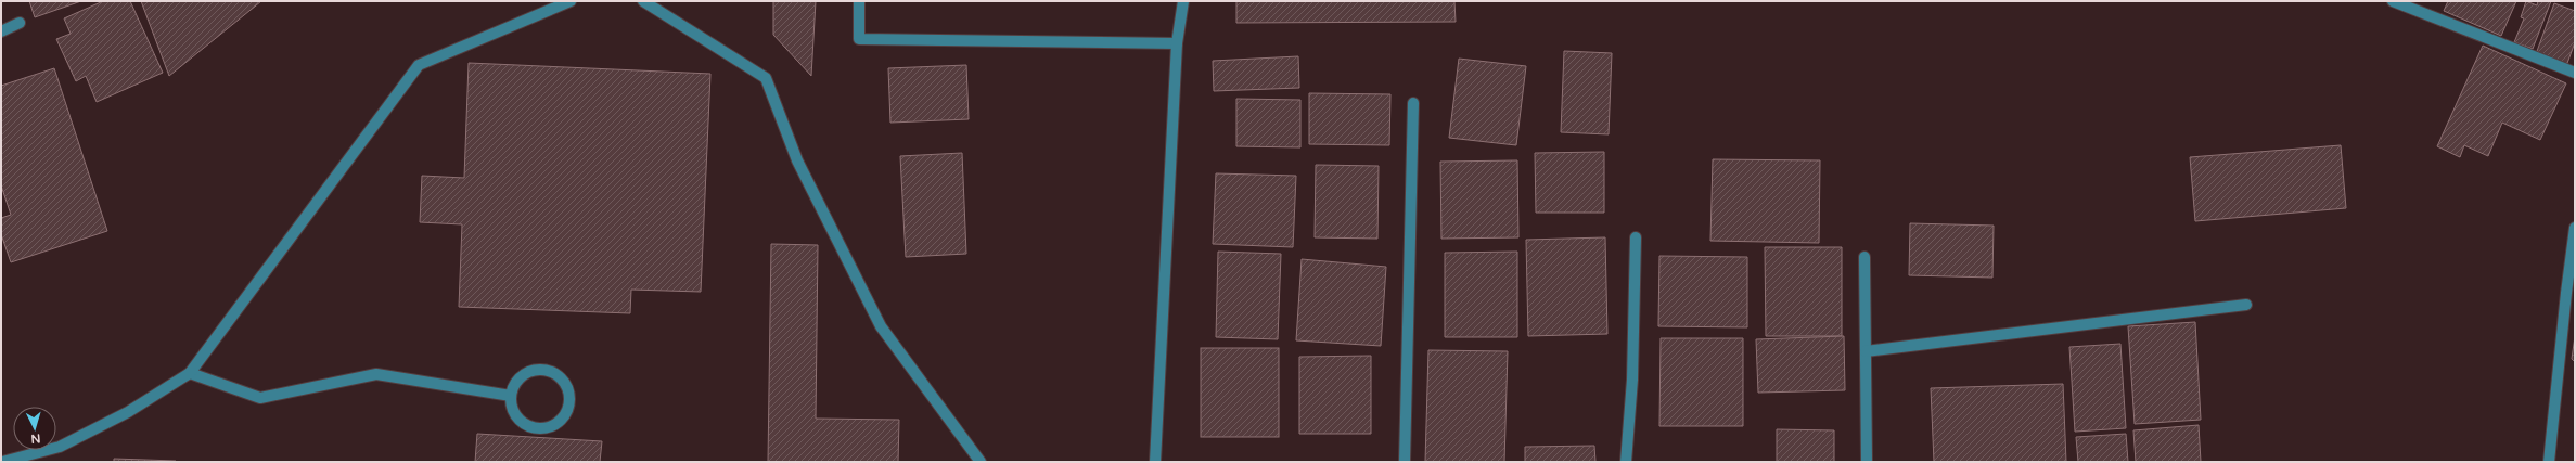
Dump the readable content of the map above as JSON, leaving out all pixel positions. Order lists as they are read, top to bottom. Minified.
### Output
{"north":"bottom"}
